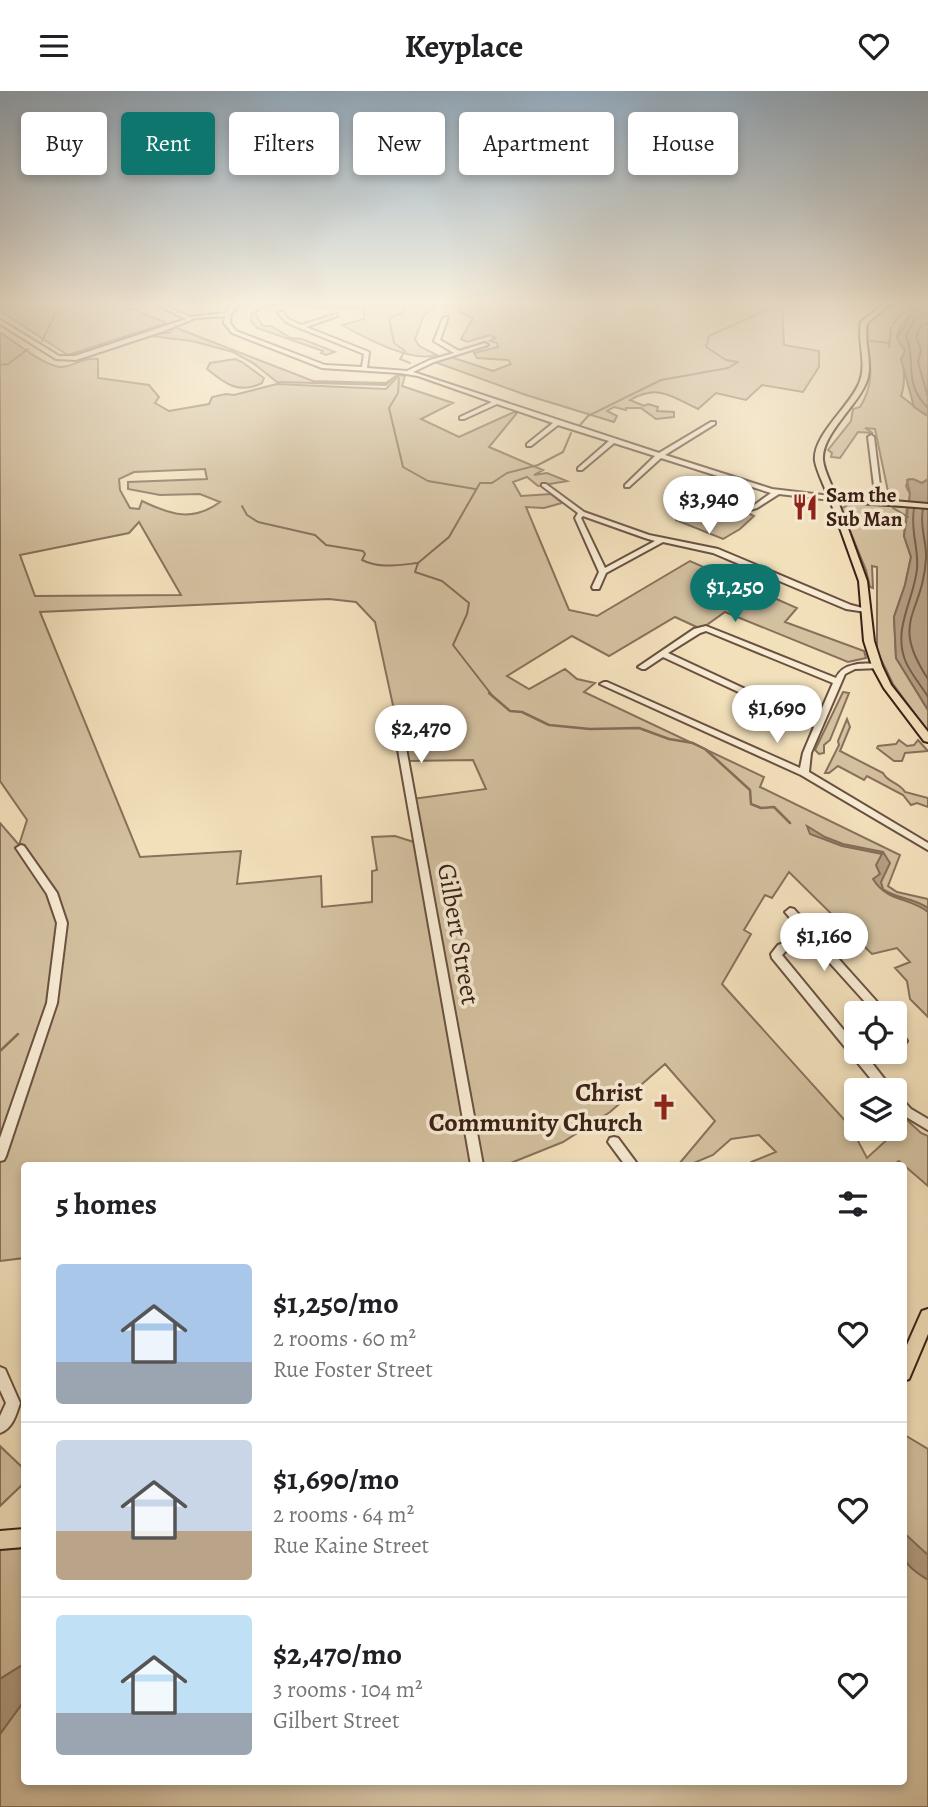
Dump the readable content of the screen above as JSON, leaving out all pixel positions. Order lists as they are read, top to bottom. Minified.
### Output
{"streets":{"street":["Gilbert Street"]},"places":{"restaurant":["Sam the Sub Man"],"church":["Christ Community Church"]},"page":{"header":"Keyplace","chip":["Buy","Rent","Filters","New","Apartment","House"],"price":["$3,940","$1,250","$1,690","$2,470","$1,160"],"heading":"5 homes","list":[{"name":"$1,250/mo","note":"2 rooms · 60 m² · Rue Foster Street"},{"name":"$1,690/mo","note":"2 rooms · 64 m² · Rue Kaine Street"},{"name":"$2,470/mo","note":"3 rooms · 104 m² · Gilbert Street"}]}}
